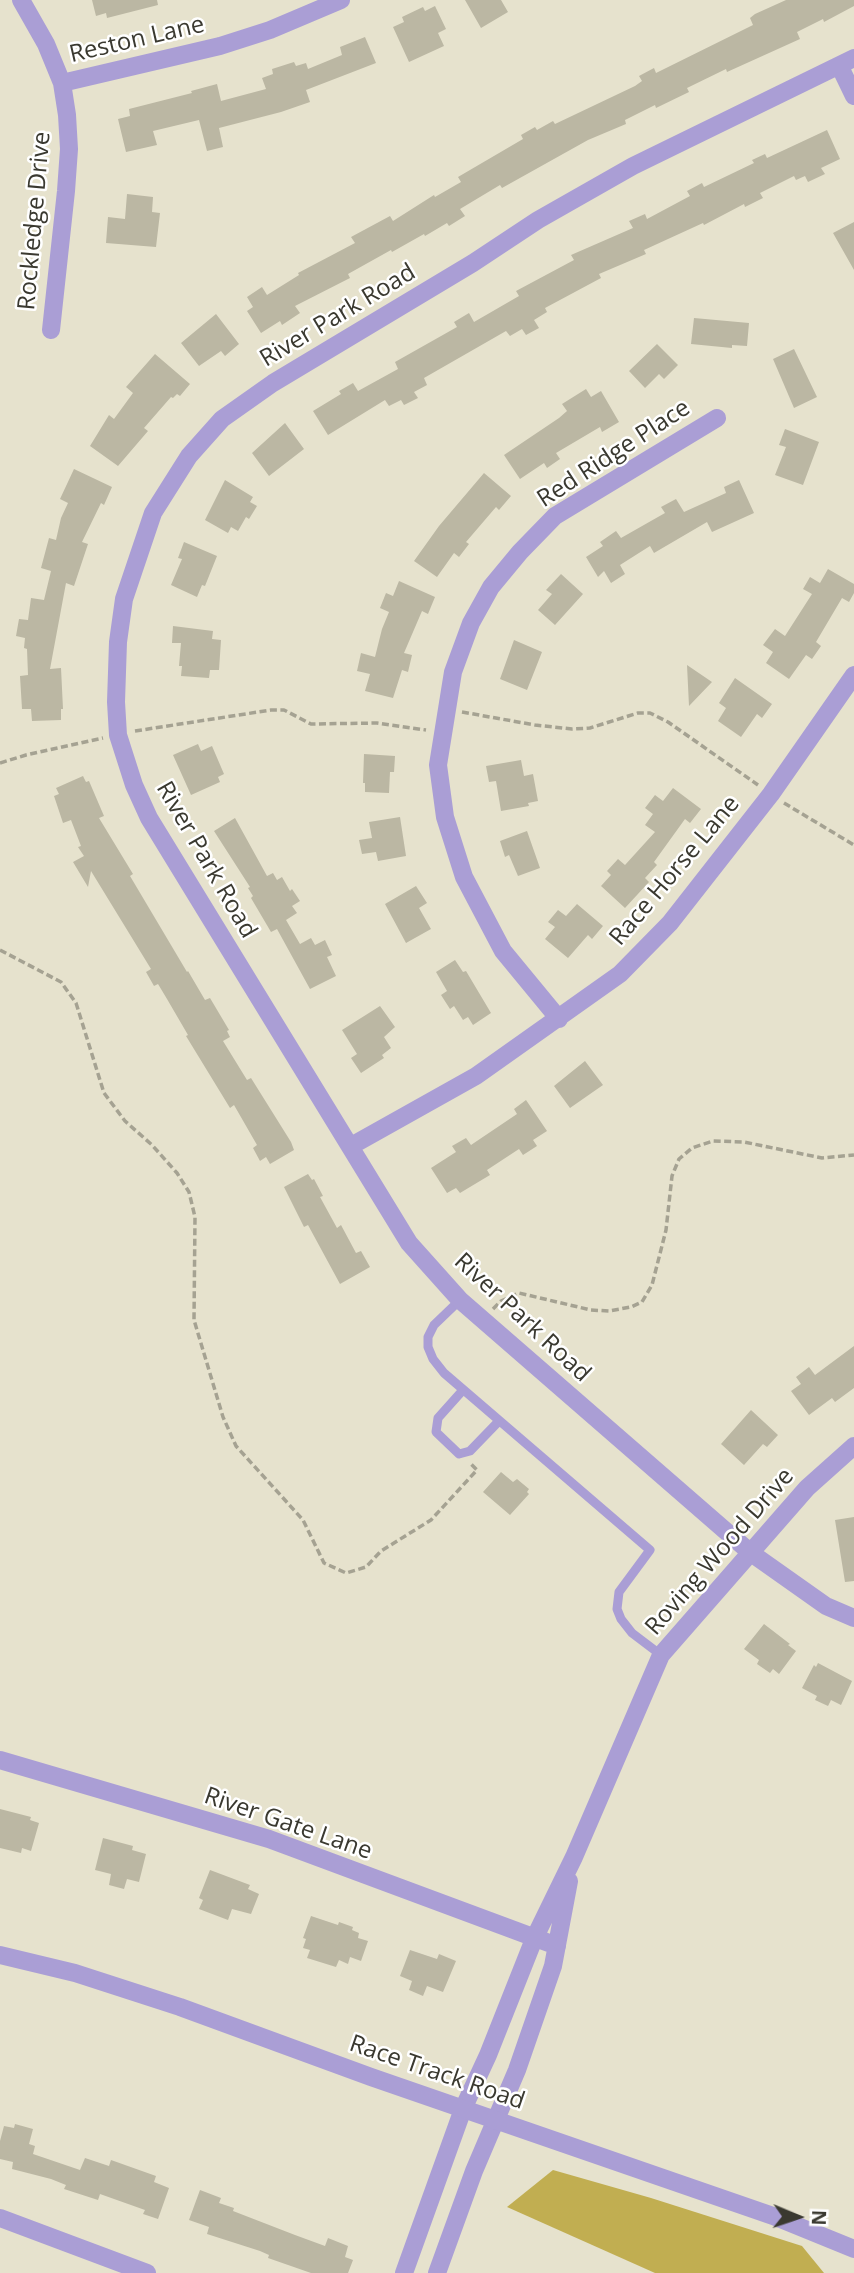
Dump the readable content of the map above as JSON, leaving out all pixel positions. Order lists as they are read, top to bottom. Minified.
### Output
{"streets":{"street":["Reston Lane","Rockledge Drive","River Park Road","Red Ridge Place","Race Horse Lane","Roving Wood Drive","River Gate Lane","Race Track Road"]},"crossings":[["Reston Lane","Rockledge Drive"],["River Park Road","Race Horse Lane"],["River Park Road","Roving Wood Drive"],["Red Ridge Place","Race Horse Lane"],["Roving Wood Drive","River Gate Lane"],["Roving Wood Drive","Race Track Road"]],"north":"right"}
